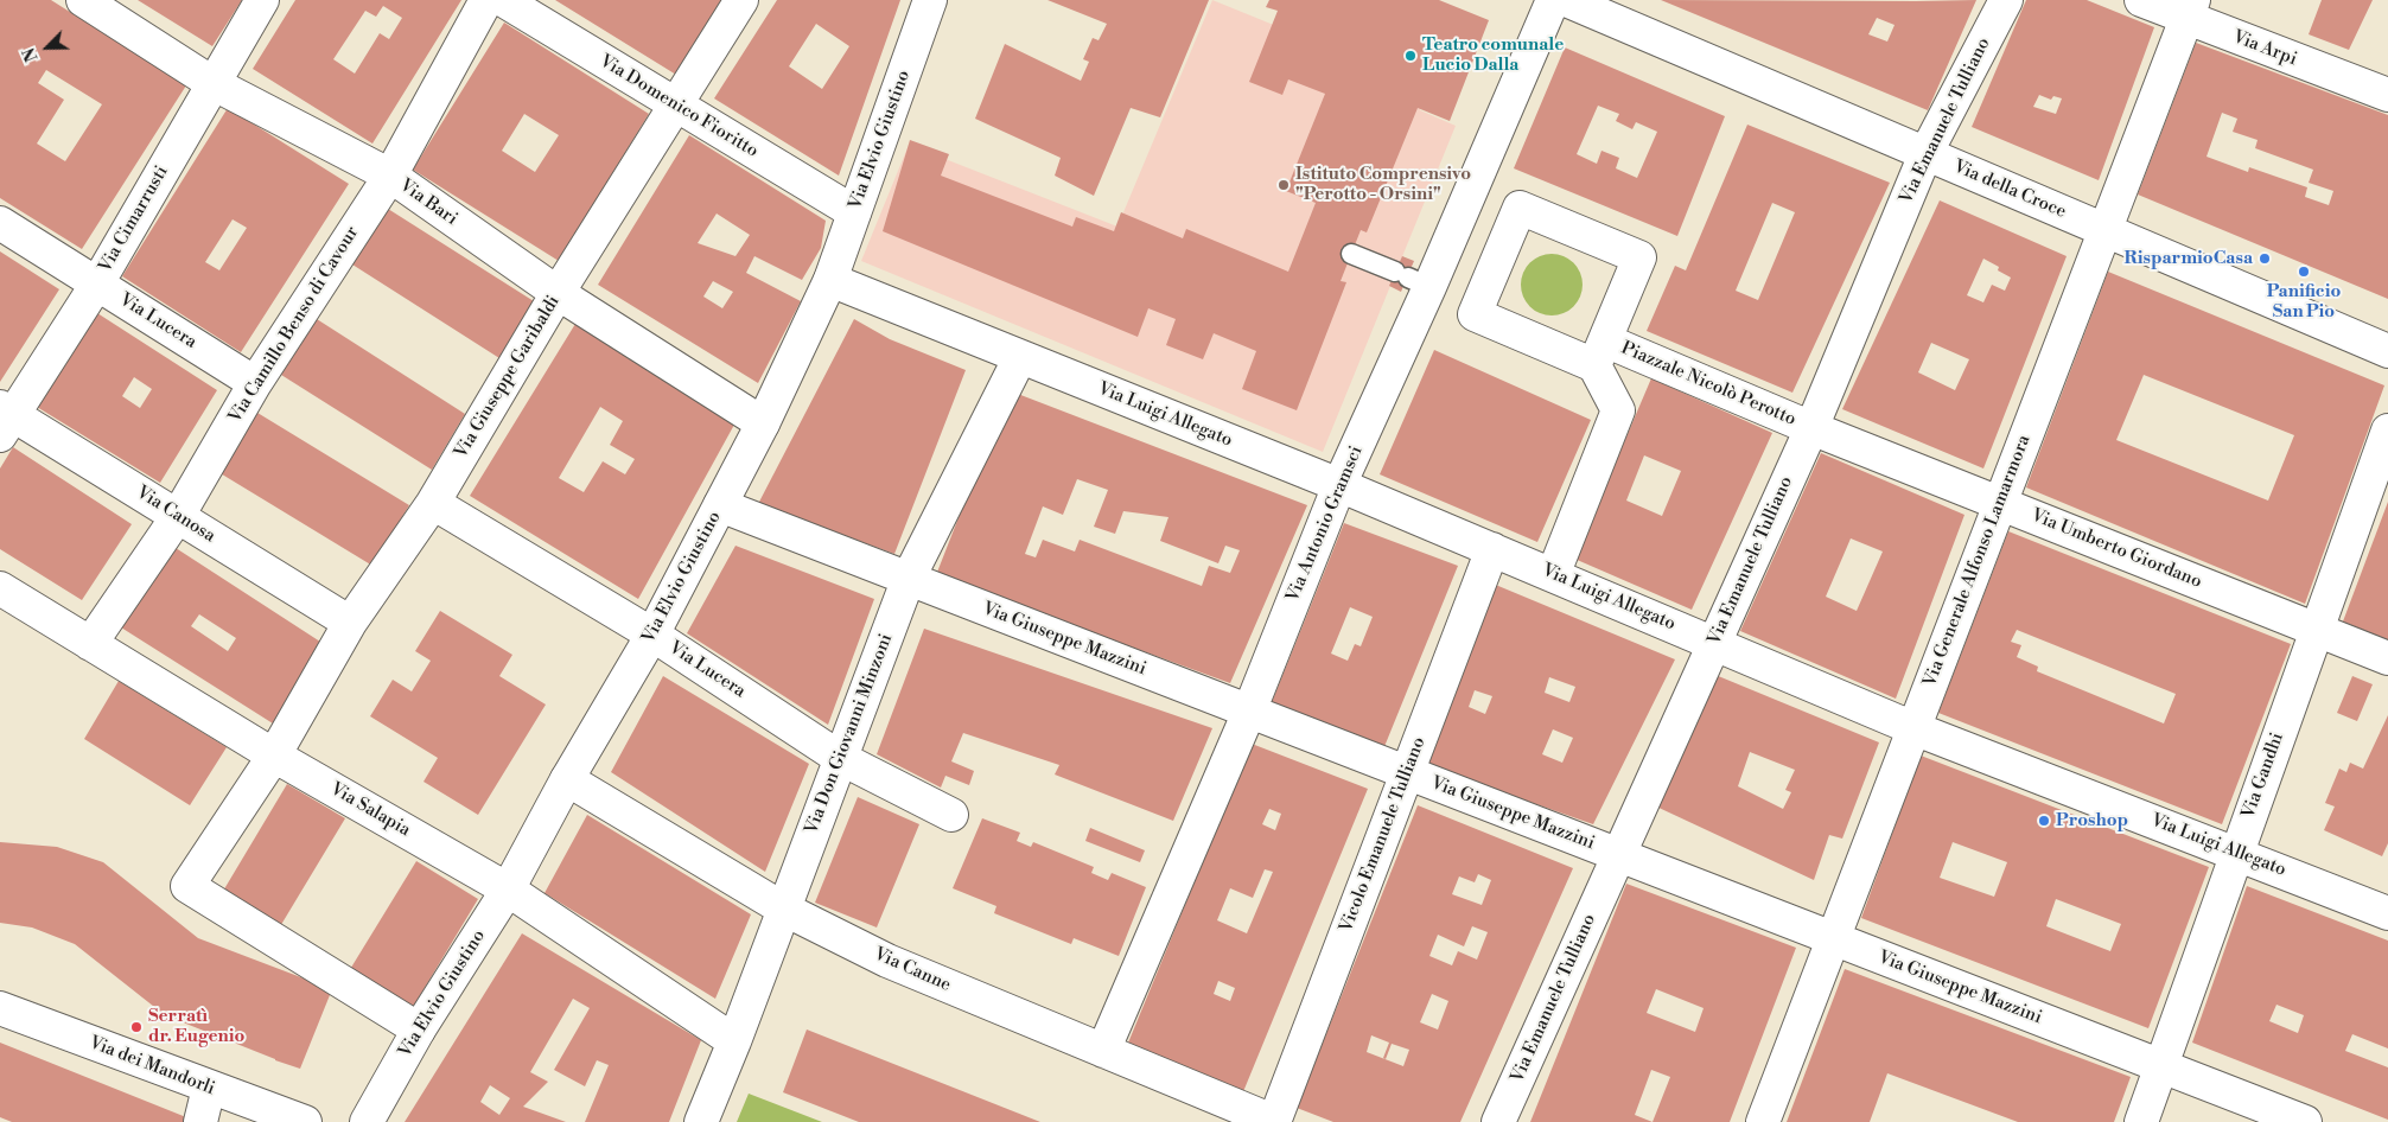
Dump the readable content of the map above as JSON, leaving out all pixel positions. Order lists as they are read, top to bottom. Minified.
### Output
{"streets":{"street":["Via Arpi","Via Domenico Fioritto","Via Emanuele Tulliano","Via Elvio Giustino","Via della Croce","Via Bari","Via Cimarrusti","Via Lucera","Via Camillo Benso di Cavour","Via Giuseppe Garibaldi","Piazzale Nicolò Perotto","Via Luigi Allegato","Via Canosa","Via Antonio Gramsci","Via Umberto Giordano","Via Generale Alfonso Lamarmora","Via Giuseppe Mazzini","Via Don Giovanni Minzoni","Via Gandhi","Via Salapia","Vicolo Emanuele Tulliano","Via Canne","Via dei Mandorli"]},"crossings":[["Via Arpi","Via Generale Alfonso Lamarmora"],["Via Domenico Fioritto","Via Elvio Giustino"],["Via Domenico Fioritto","Via Giuseppe Garibaldi"],["Via Emanuele Tulliano","Via della Croce"],["Via Emanuele Tulliano","Piazzale Nicolò Perotto"],["Via Emanuele Tulliano","Via Luigi Allegato"],["Via Emanuele Tulliano","Via Umberto Giordano"],["Via Emanuele Tulliano","Via Giuseppe Mazzini"],["Via Elvio Giustino","Via Bari"],["Via Elvio Giustino","Via Lucera"],["Via Elvio Giustino","Via Giuseppe Garibaldi"],["Via Elvio Giustino","Via Luigi Allegato"],["Via Elvio Giustino","Via Giuseppe Mazzini"],["Via Elvio Giustino","Via Salapia"],["Via Elvio Giustino","Via Canne"],["Via della Croce","Via Generale Alfonso Lamarmora"],["Via Bari","Via Cimarrusti"],["Via Bari","Via Camillo Benso di Cavour"],["Via Bari","Via Giuseppe Garibaldi"],["Via Cimarrusti","Via Lucera"],["Via Cimarrusti","Via Canosa"],["Via Lucera","Via Camillo Benso di Cavour"],["Via Lucera","Via Giuseppe Garibaldi"],["Via Lucera","Via Don Giovanni Minzoni"],["Via Camillo Benso di Cavour","Via Canosa"],["Via Camillo Benso di Cavour","Via Salapia"],["Via Giuseppe Garibaldi","Via Canosa"],["Via Giuseppe Garibaldi","Via Salapia"],["Piazzale Nicolò Perotto","Via Luigi Allegato"],["Piazzale Nicolò Perotto","Via Umberto Giordano"],["Via Luigi Allegato","Via Antonio Gramsci"],["Via Luigi Allegato","Via Generale Alfonso Lamarmora"],["Via Luigi Allegato","Via Don Giovanni Minzoni"],["Via Luigi Allegato","Via Gandhi"],["Via Luigi Allegato","Vicolo Emanuele Tulliano"],["Via Antonio Gramsci","Via Giuseppe Mazzini"],["Via Antonio Gramsci","Via Canne"],["Via Umberto Giordano","Via Generale Alfonso Lamarmora"],["Via Umberto Giordano","Via Gandhi"],["Via Generale Alfonso Lamarmora","Via Giuseppe Mazzini"],["Via Giuseppe Mazzini","Via Don Giovanni Minzoni"],["Via Giuseppe Mazzini","Via Gandhi"],["Via Giuseppe Mazzini","Vicolo Emanuele Tulliano"],["Via Don Giovanni Minzoni","Via Salapia"],["Via Don Giovanni Minzoni","Via Canne"],["Vicolo Emanuele Tulliano","Via Canne"]],"places":["Teatro comunale Lucio Dalla","Istituto Comprensivo \"Perotto - Orsini\"","RisparmioCasa","Panificio San Pio","Proshop","Serratì dr. Eugenio"],"north":"bottom left"}
